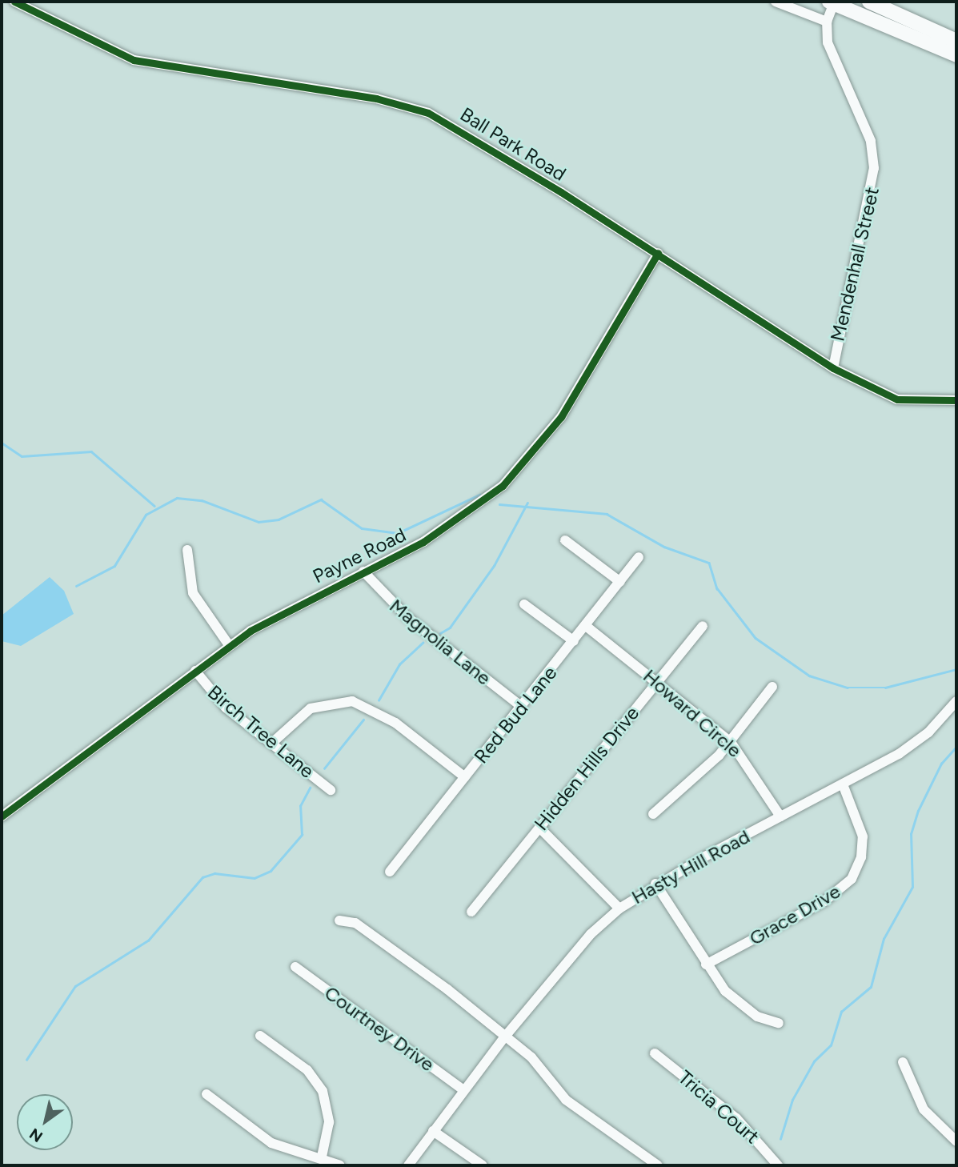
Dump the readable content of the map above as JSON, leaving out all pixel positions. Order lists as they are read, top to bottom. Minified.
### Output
{"streets":{"street":["Ball Park Road","Mendenhall Street","Payne Road","Magnolia Lane","Howard Circle","Red Bud Lane","Birch Tree Lane","Hidden Hills Drive","Hasty Hill Road","Grace Drive","Courtney Drive","Tricia Court"]},"crossings":[["Ball Park Road","Mendenhall Street"],["Ball Park Road","Payne Road"],["Payne Road","Magnolia Lane"],["Payne Road","Birch Tree Lane"],["Magnolia Lane","Red Bud Lane"],["Howard Circle","Red Bud Lane"],["Howard Circle","Hidden Hills Drive"],["Howard Circle","Hasty Hill Road"],["Hasty Hill Road","Grace Drive"],["Hasty Hill Road","Courtney Drive"]],"north":"bottom left"}
